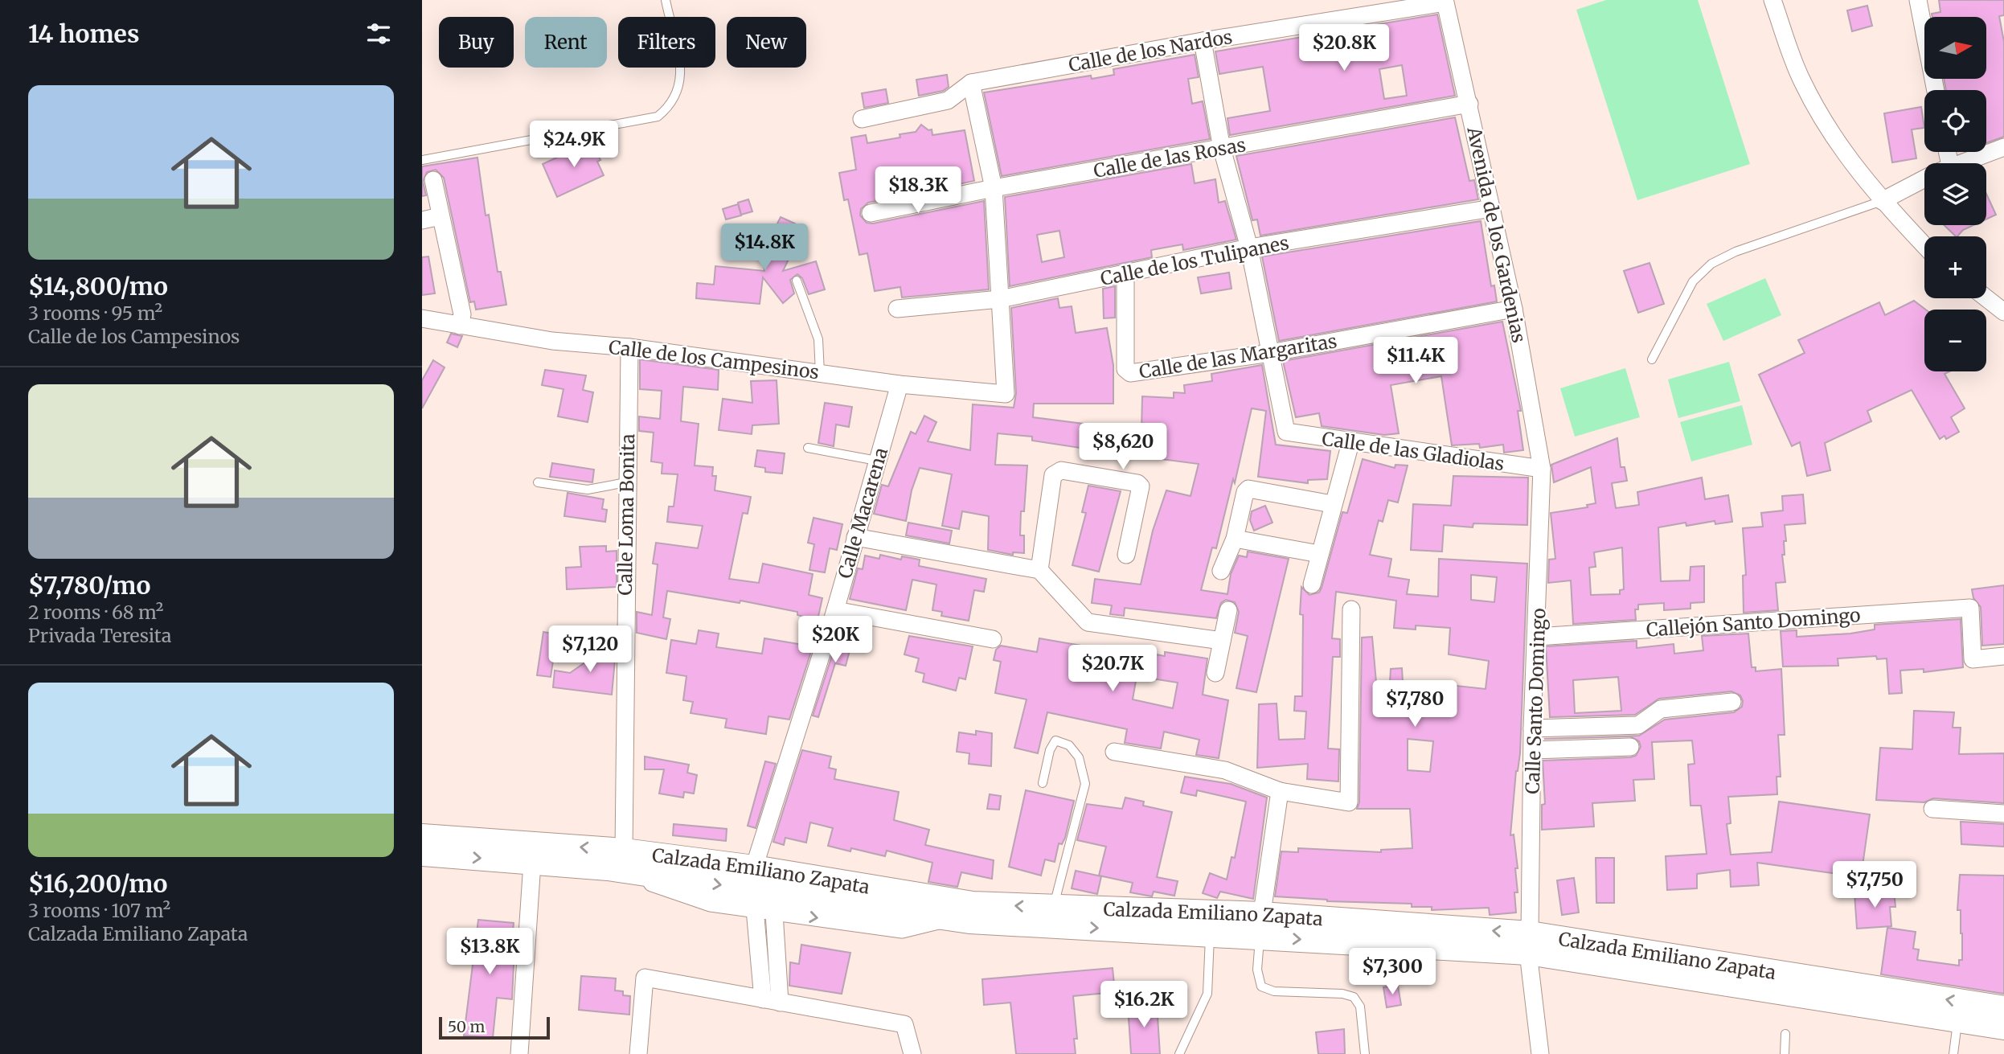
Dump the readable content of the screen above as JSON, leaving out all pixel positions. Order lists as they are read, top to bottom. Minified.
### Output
{"streets":{"main road":["Calzada Emiliano Zapata"],"street":["Calle de los Nardos","Calle de las Rosas","Avenida de los Gardenias","Calle de los Tulipanes","Calle de las Margaritas","Calle de los Campesinos","Calle de las Gladiolas","Calle Macarena","Calle Loma Bonita","Callejón Santo Domingo","Calle Santo Domingo"]},"crossings":[["Calle de los Nardos","Avenida de los Gardenias"],["Calle de las Rosas","Avenida de los Gardenias"],["Avenida de los Gardenias","Calle de los Tulipanes"],["Avenida de los Gardenias","Calle de las Margaritas"],["Avenida de los Gardenias","Calle de las Gladiolas"],["Avenida de los Gardenias","Calle Santo Domingo"],["Calle de los Tulipanes","Calle de las Margaritas"],["Calle de los Tulipanes","Calle de los Campesinos"],["Calle de las Margaritas","Calle de las Gladiolas"],["Calle de los Campesinos","Calle Macarena"],["Calle de los Campesinos","Calle Loma Bonita"],["Calle de las Gladiolas","Calle Santo Domingo"],["Calle Macarena","Calzada Emiliano Zapata"],["Calle Loma Bonita","Calzada Emiliano Zapata"],["Callejón Santo Domingo","Calle Santo Domingo"],["Calle Santo Domingo","Calzada Emiliano Zapata"]],"scale_bar":"50 m","north":"right","page":{"heading":"14 homes","map_buttons":["+","−"],"chip":["Buy","Rent","Filters","New"],"price":["$20.8K","$24.9K","$18.3K","$14.8K","$11.4K","$8,620","$20K","$7,120","$20.7K","$7,780","$7,750","$13.8K","$7,300","$16.2K"],"list":[{"name":"$14,800/mo","note":"3 rooms · 95 m² · Calle de los Campesinos"},{"name":"$7,780/mo","note":"2 rooms · 68 m² · Privada Teresita"},{"name":"$16,200/mo","note":"3 rooms · 107 m² · Calzada Emiliano Zapata"}],"scale":"50 m"}}
